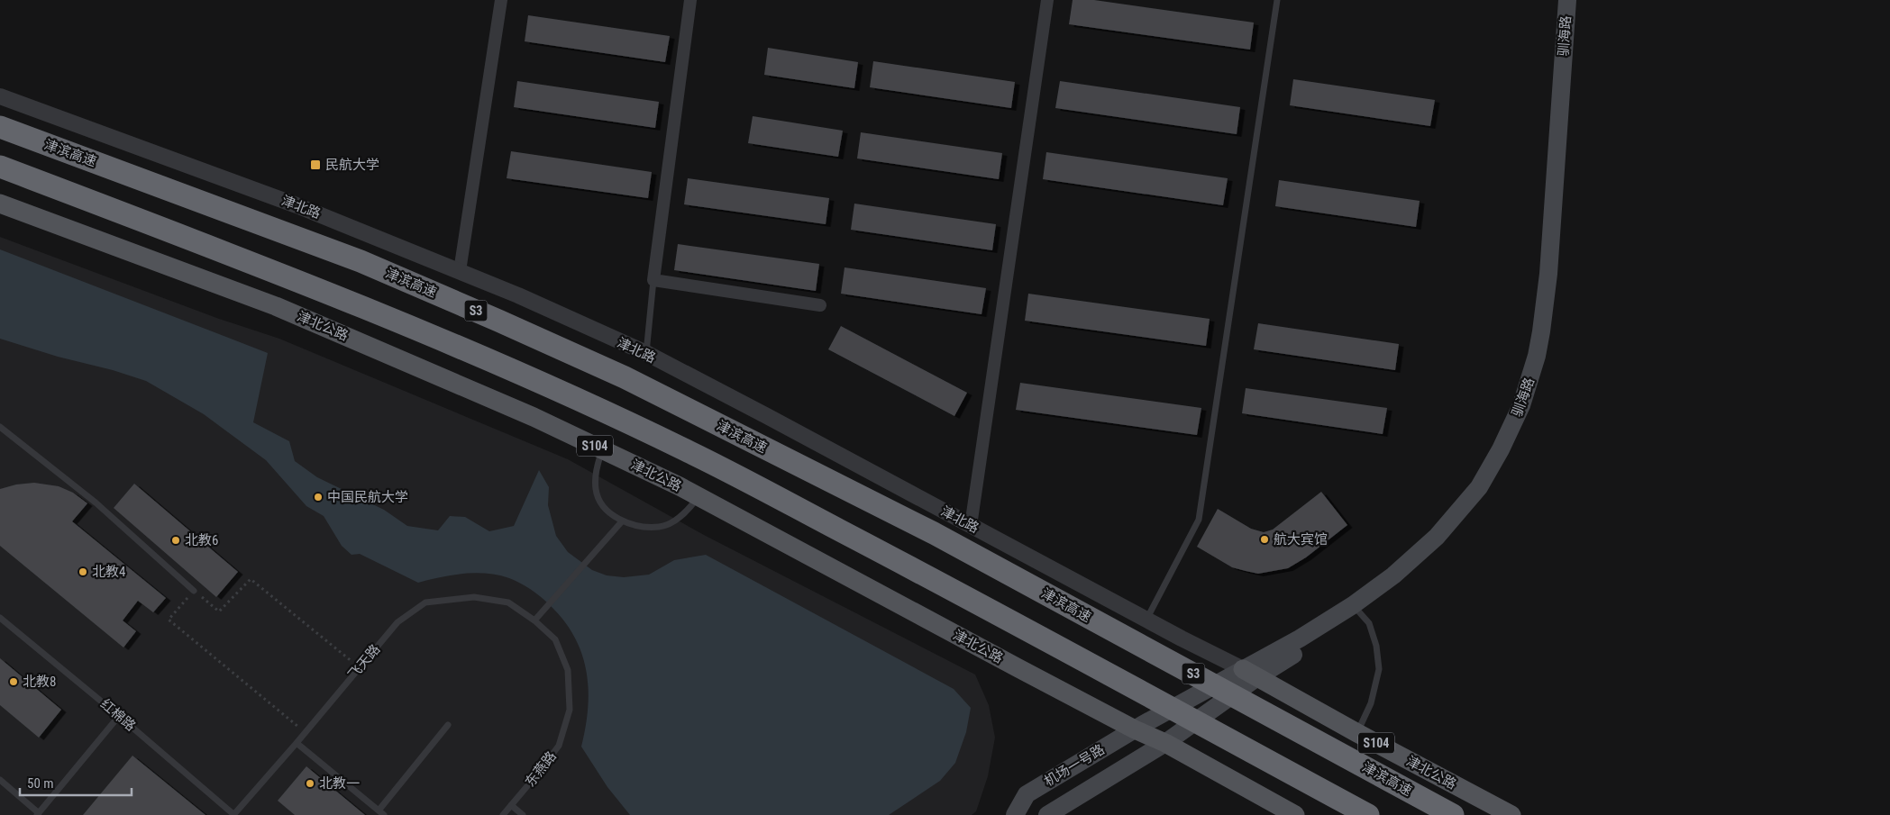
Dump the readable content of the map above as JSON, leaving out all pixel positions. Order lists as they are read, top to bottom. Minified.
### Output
{"streets":{"highway":["津滨高速","S3"],"main road":["驯海路","津北公路","S104","机场一号路"],"street":["津北路"],"lane":["飞天路","红棉路","东燕路"]},"crossings":[["驯海路","津北路"],["驯海路","津北公路"],["津北路","津北公路"],["津北公路","机场一号路"],["飞天路","红棉路"],["飞天路","东燕路"]],"places":{"transit":["民航大学"],"other":["中国民航大学","航大宾馆","北教6","北教4","北教8","北教一"]},"scale_bar":"50 m"}
